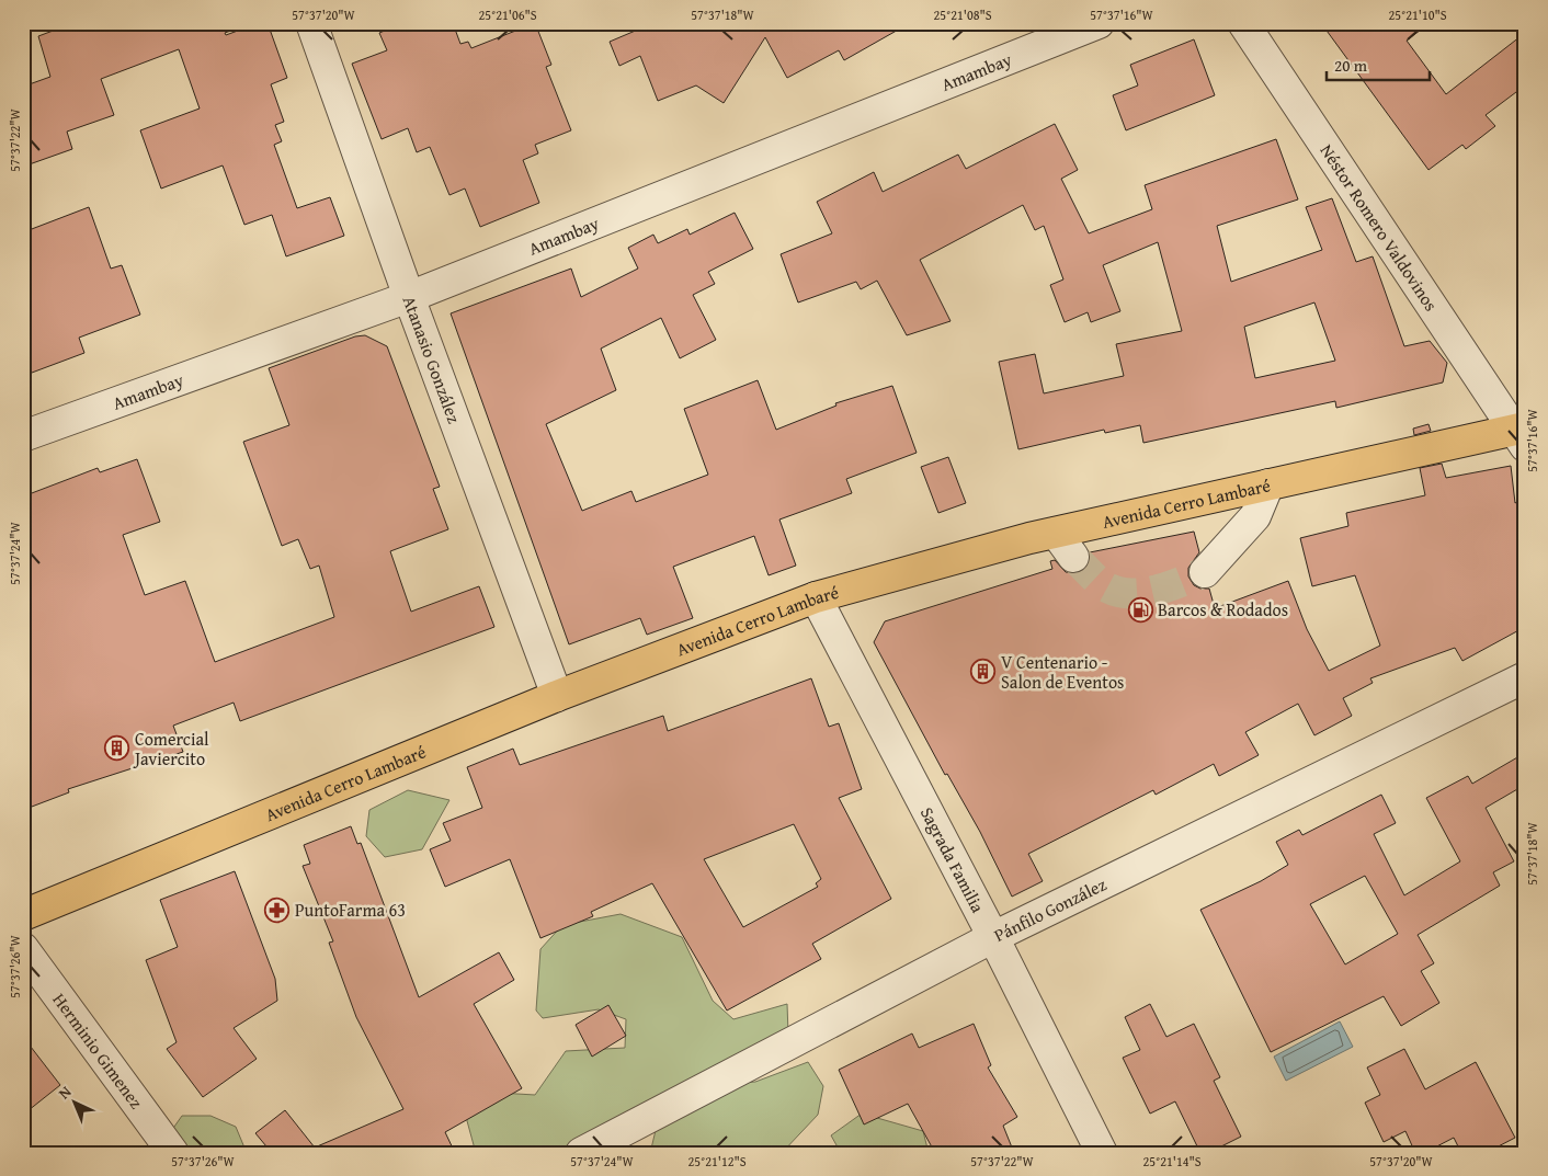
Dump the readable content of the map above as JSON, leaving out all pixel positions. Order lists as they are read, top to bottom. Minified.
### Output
{"streets":{"main road":["Avenida Cerro Lambaré"],"street":["Amambay","Néstor Romero Valdovinos","Atanasio González","Sagrada Familia","Pánfilo González","Herminio Gimenez"]},"crossings":[["Amambay","Atanasio González"],["Néstor Romero Valdovinos","Avenida Cerro Lambaré"],["Atanasio González","Avenida Cerro Lambaré"],["Avenida Cerro Lambaré","Sagrada Familia"],["Sagrada Familia","Pánfilo González"]],"places":{"fuel station":["Barcos & Rodados"],"building":["V Centenario - Salon de Eventos","Comercial Javiercito"],"pharmacy":["PuntoFarma 63"]},"scale_bar":"20 m","north":"top left","coordinates":["57°37'20\"W","25°21'06\"S","57°37'18\"W","25°21'08\"S","57°37'16\"W","25°21'10\"S","57°37'22\"W","57°37'24\"W","57°37'26\"W","25°21'12\"S","25°21'14\"S"]}
